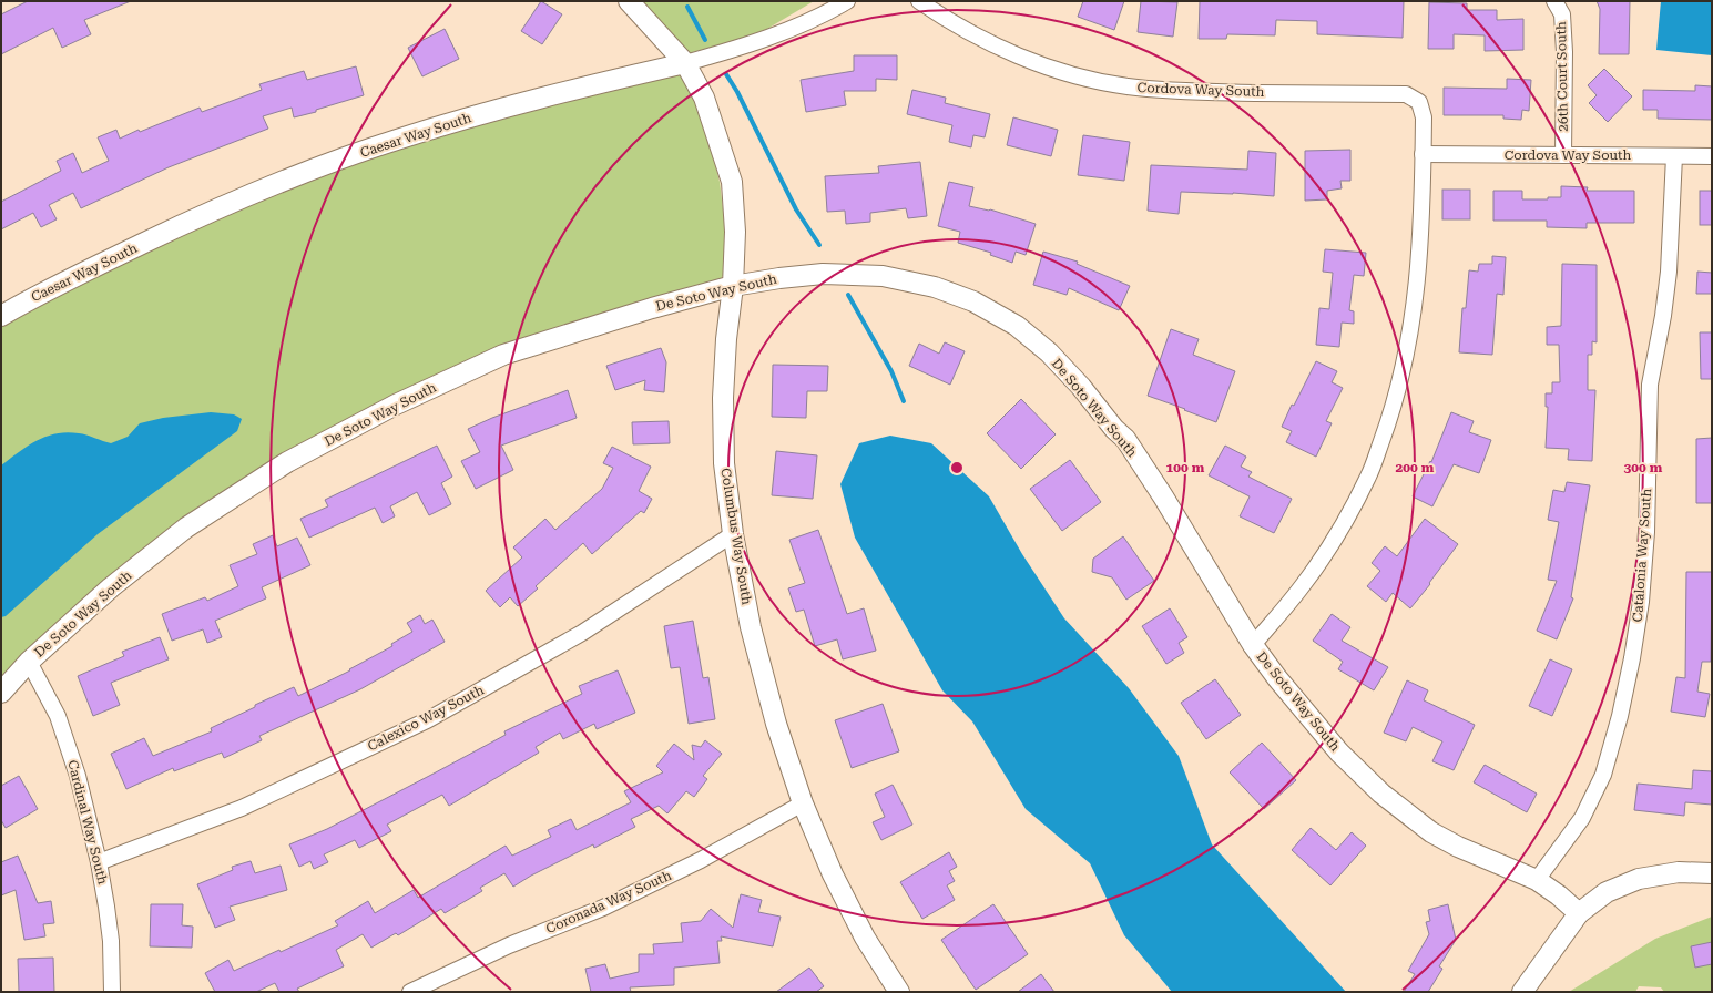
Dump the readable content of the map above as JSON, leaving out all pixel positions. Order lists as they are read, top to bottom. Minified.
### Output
{"streets":{"street":["26th Court South","Cordova Way South","Caesar Way South","De Soto Way South","Columbus Way South","Catalonia Way South","Calexico Way South","Cardinal Way South","Coronada Way South"]},"crossings":[["26th Court South","Cordova Way South"],["Cordova Way South","De Soto Way South"],["Cordova Way South","Catalonia Way South"],["Caesar Way South","Columbus Way South"],["De Soto Way South","Columbus Way South"],["De Soto Way South","Catalonia Way South"],["De Soto Way South","Cardinal Way South"],["Columbus Way South","Calexico Way South"],["Columbus Way South","Coronada Way South"],["Calexico Way South","Cardinal Way South"]],"rings":["100 m","200 m","300 m"]}
